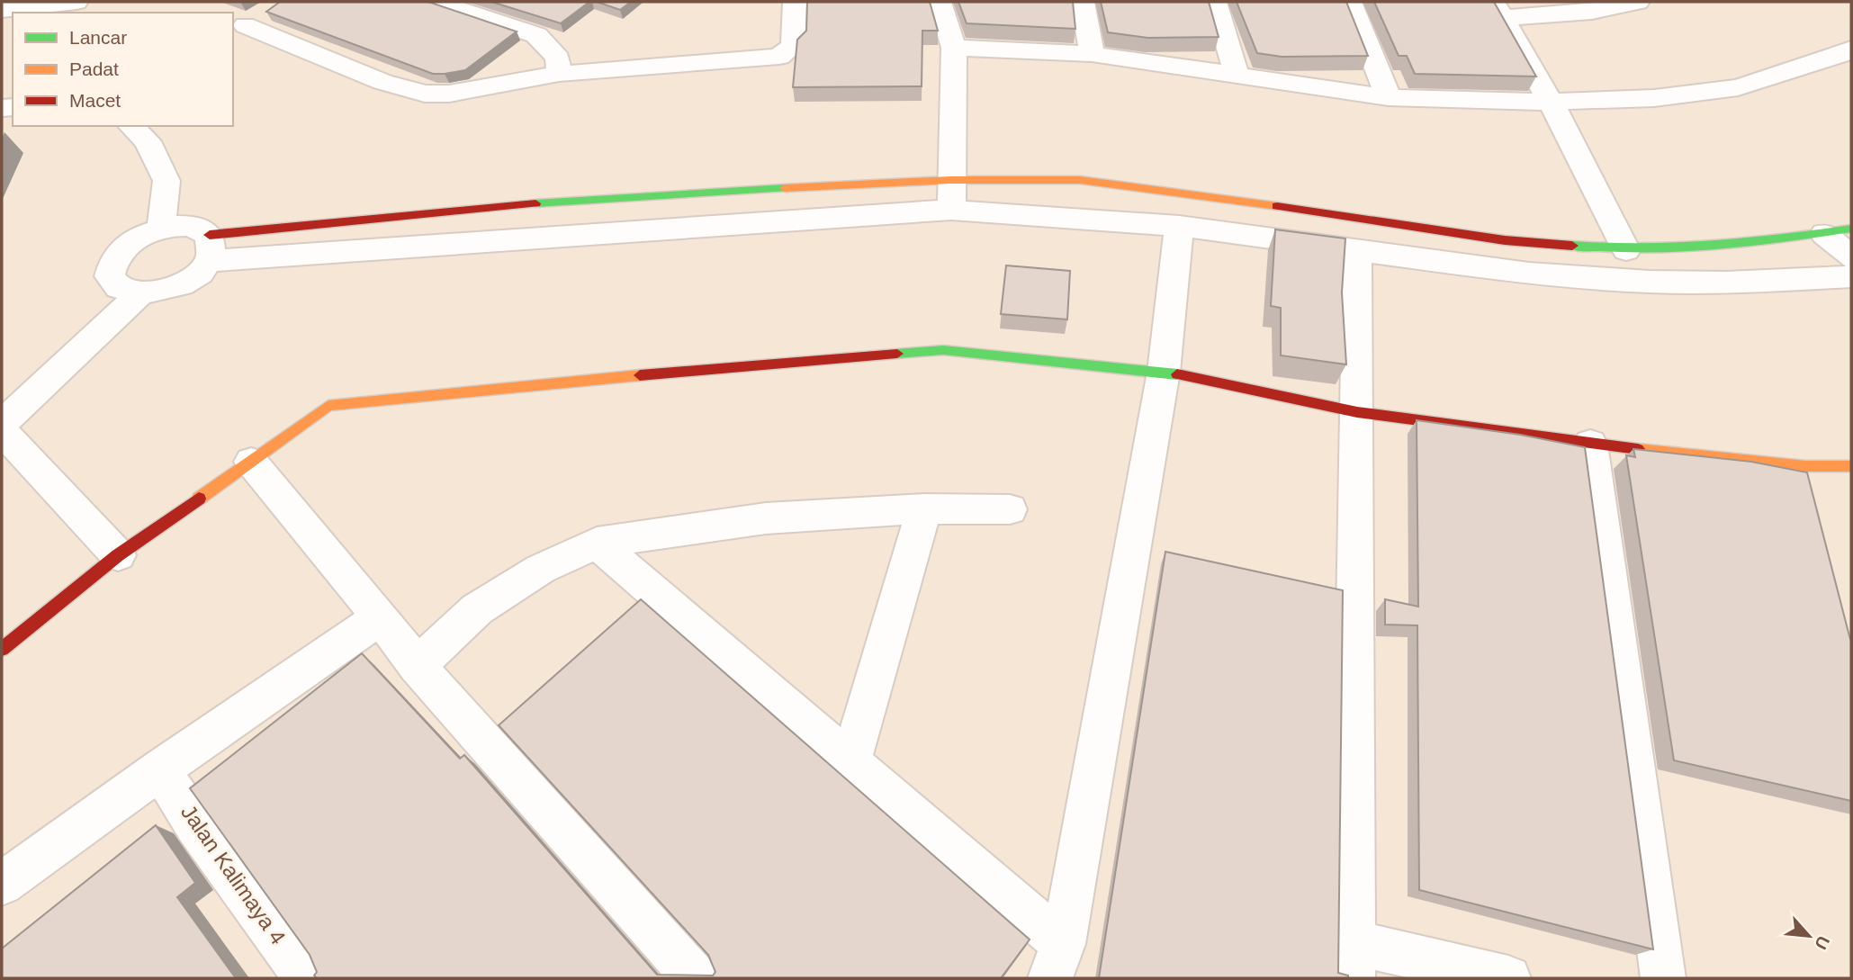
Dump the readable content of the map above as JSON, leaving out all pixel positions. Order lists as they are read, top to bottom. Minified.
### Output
{"streets":{"street":["Jalan Kalimaya 4"]},"legend":["Lancar","Padat","Macet"],"north":"bottom right"}
